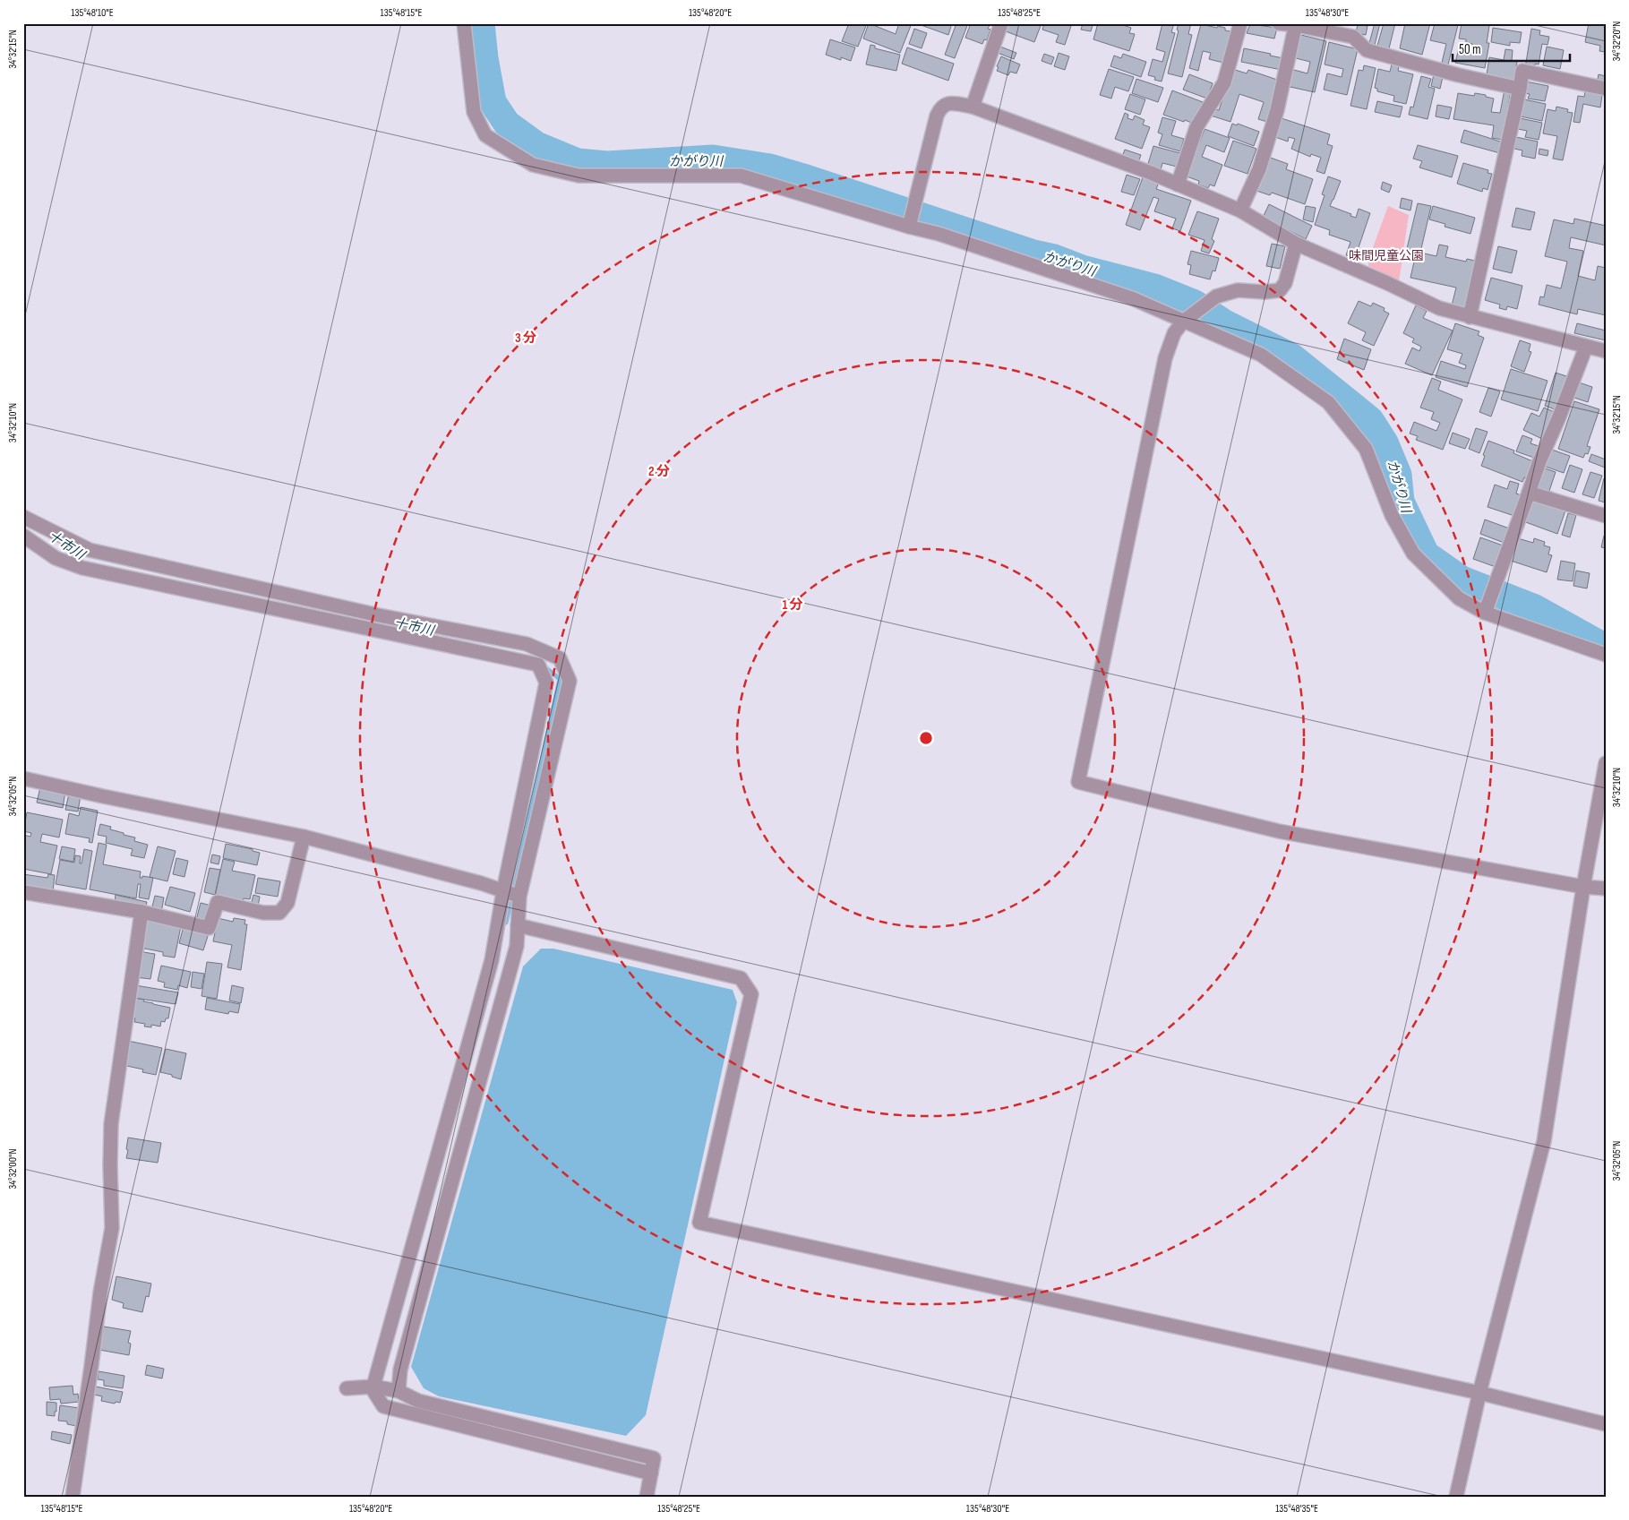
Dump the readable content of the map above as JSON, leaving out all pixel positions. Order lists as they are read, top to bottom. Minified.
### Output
{"water":["かがり川","十市川"],"parks":["味間児童公園"],"scale_bar":"50 m","coordinates":["135°48'10\"E","135°48'15\"E","135°48'20\"E","135°48'25\"E","135°48'30\"E","34°32'20\"N","34°32'15\"N","34°32'10\"N","34°32'05\"N","34°32'00\"N","135°48'35\"E"],"rings":["3 分","2 分","1 分"]}
